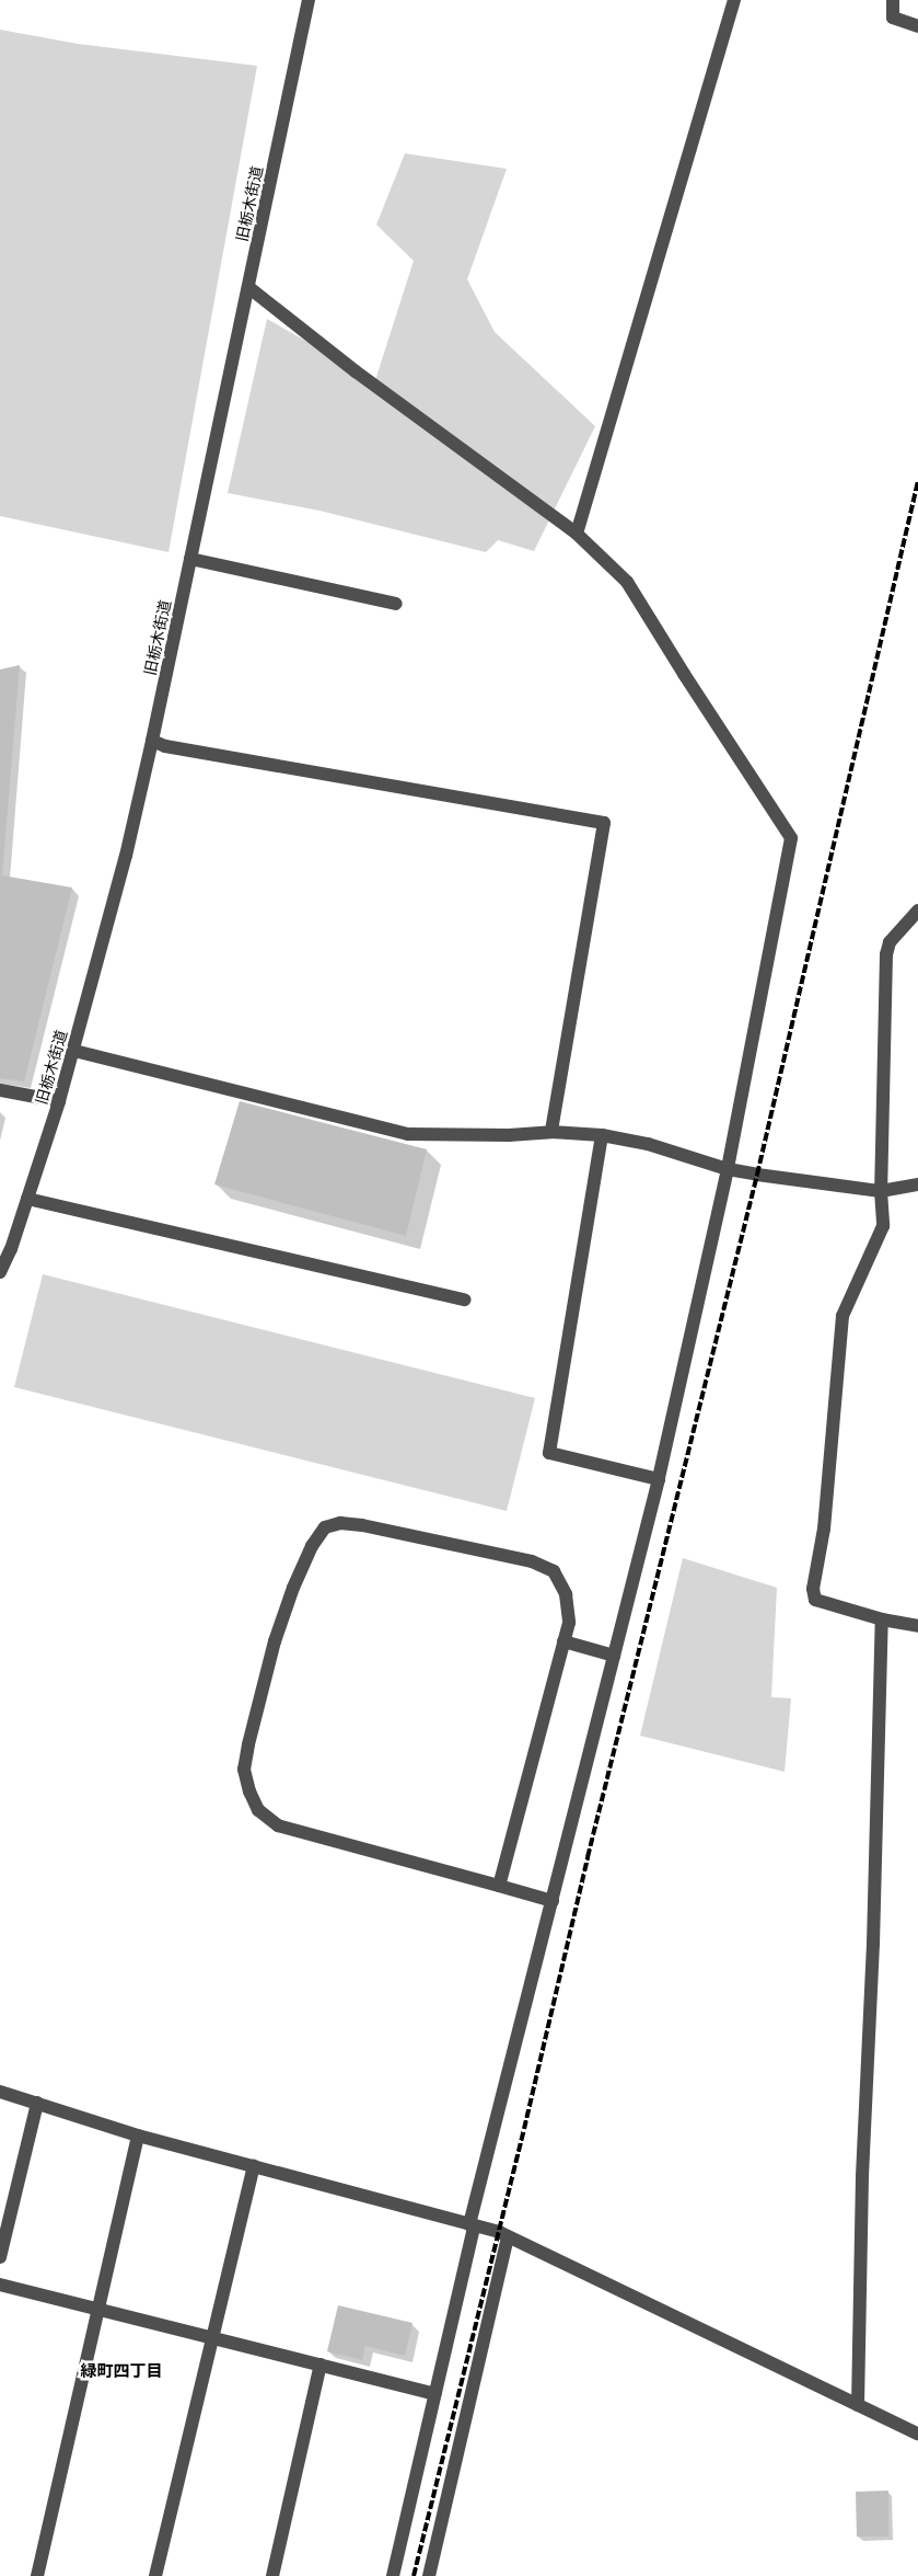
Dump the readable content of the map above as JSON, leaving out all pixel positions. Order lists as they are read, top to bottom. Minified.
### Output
{"streets":{"street":["旧栃木街道"]},"districts":["緑町四丁目"]}
